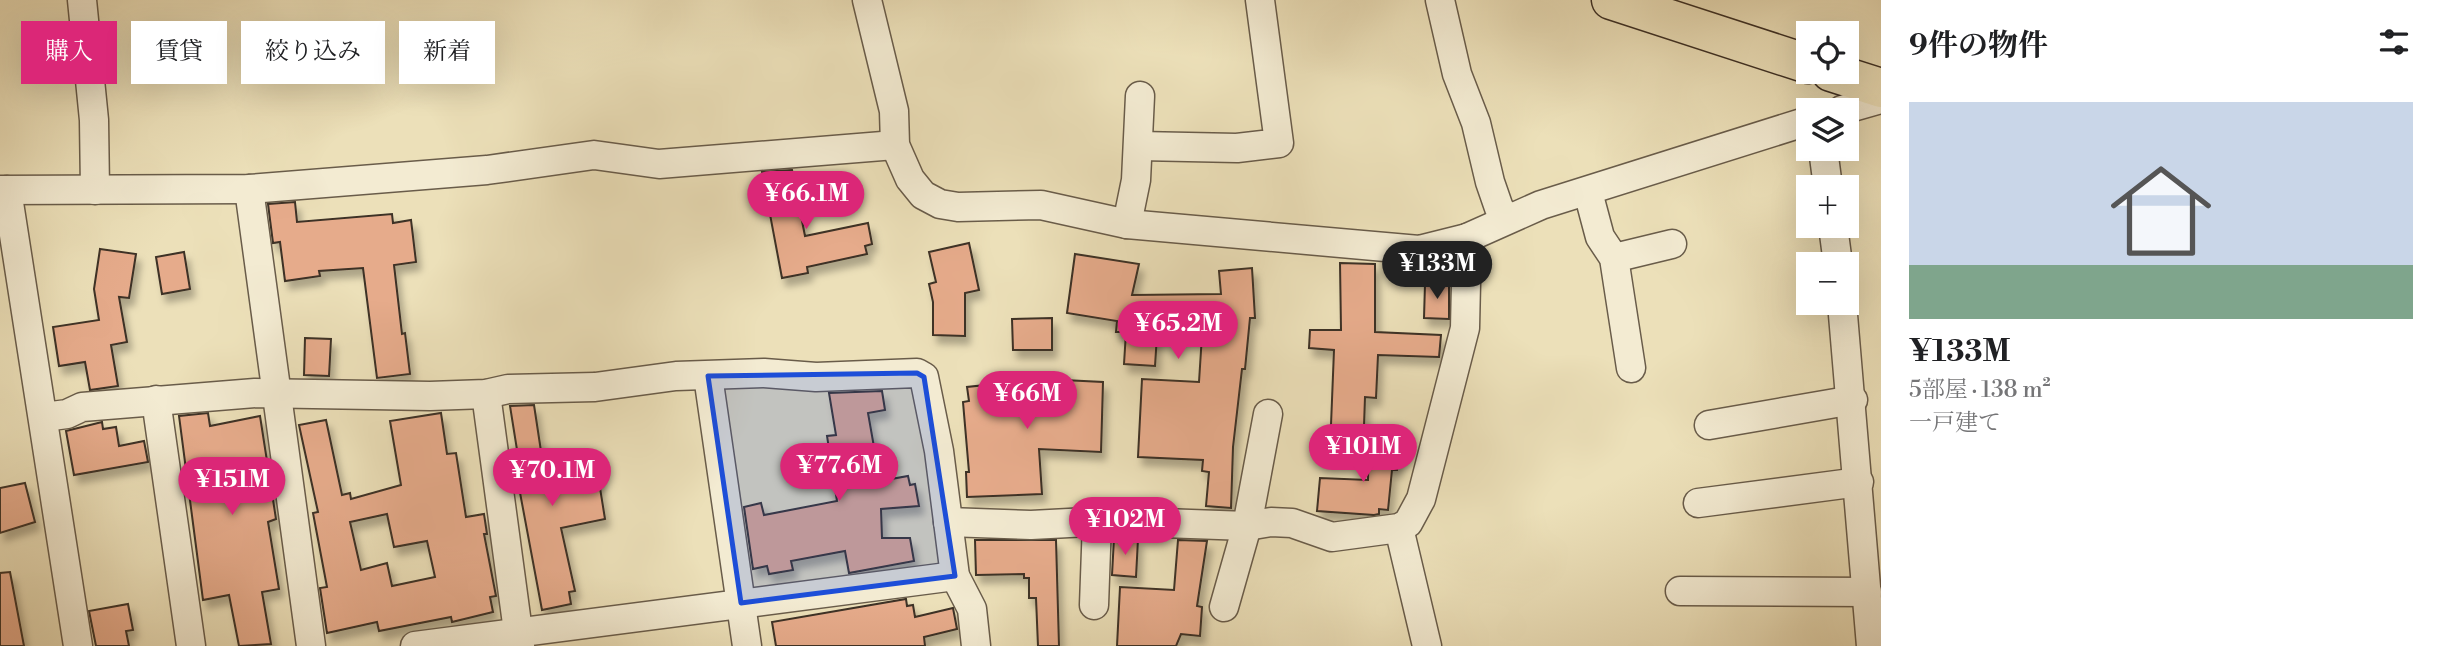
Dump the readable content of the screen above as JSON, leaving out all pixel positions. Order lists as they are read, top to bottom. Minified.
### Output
{"page":{"heading":"9件の物件","map_buttons":["+","−"],"chip":["購入","賃貸","絞り込み","新着"],"list":[{"name":"¥133M","note":"5部屋 · 138 m² · 一戸建て"}],"price":["¥66.1M","¥133M","¥65.2M","¥66M","¥101M","¥77.6M","¥70.1M","¥151M","¥102M"]}}
